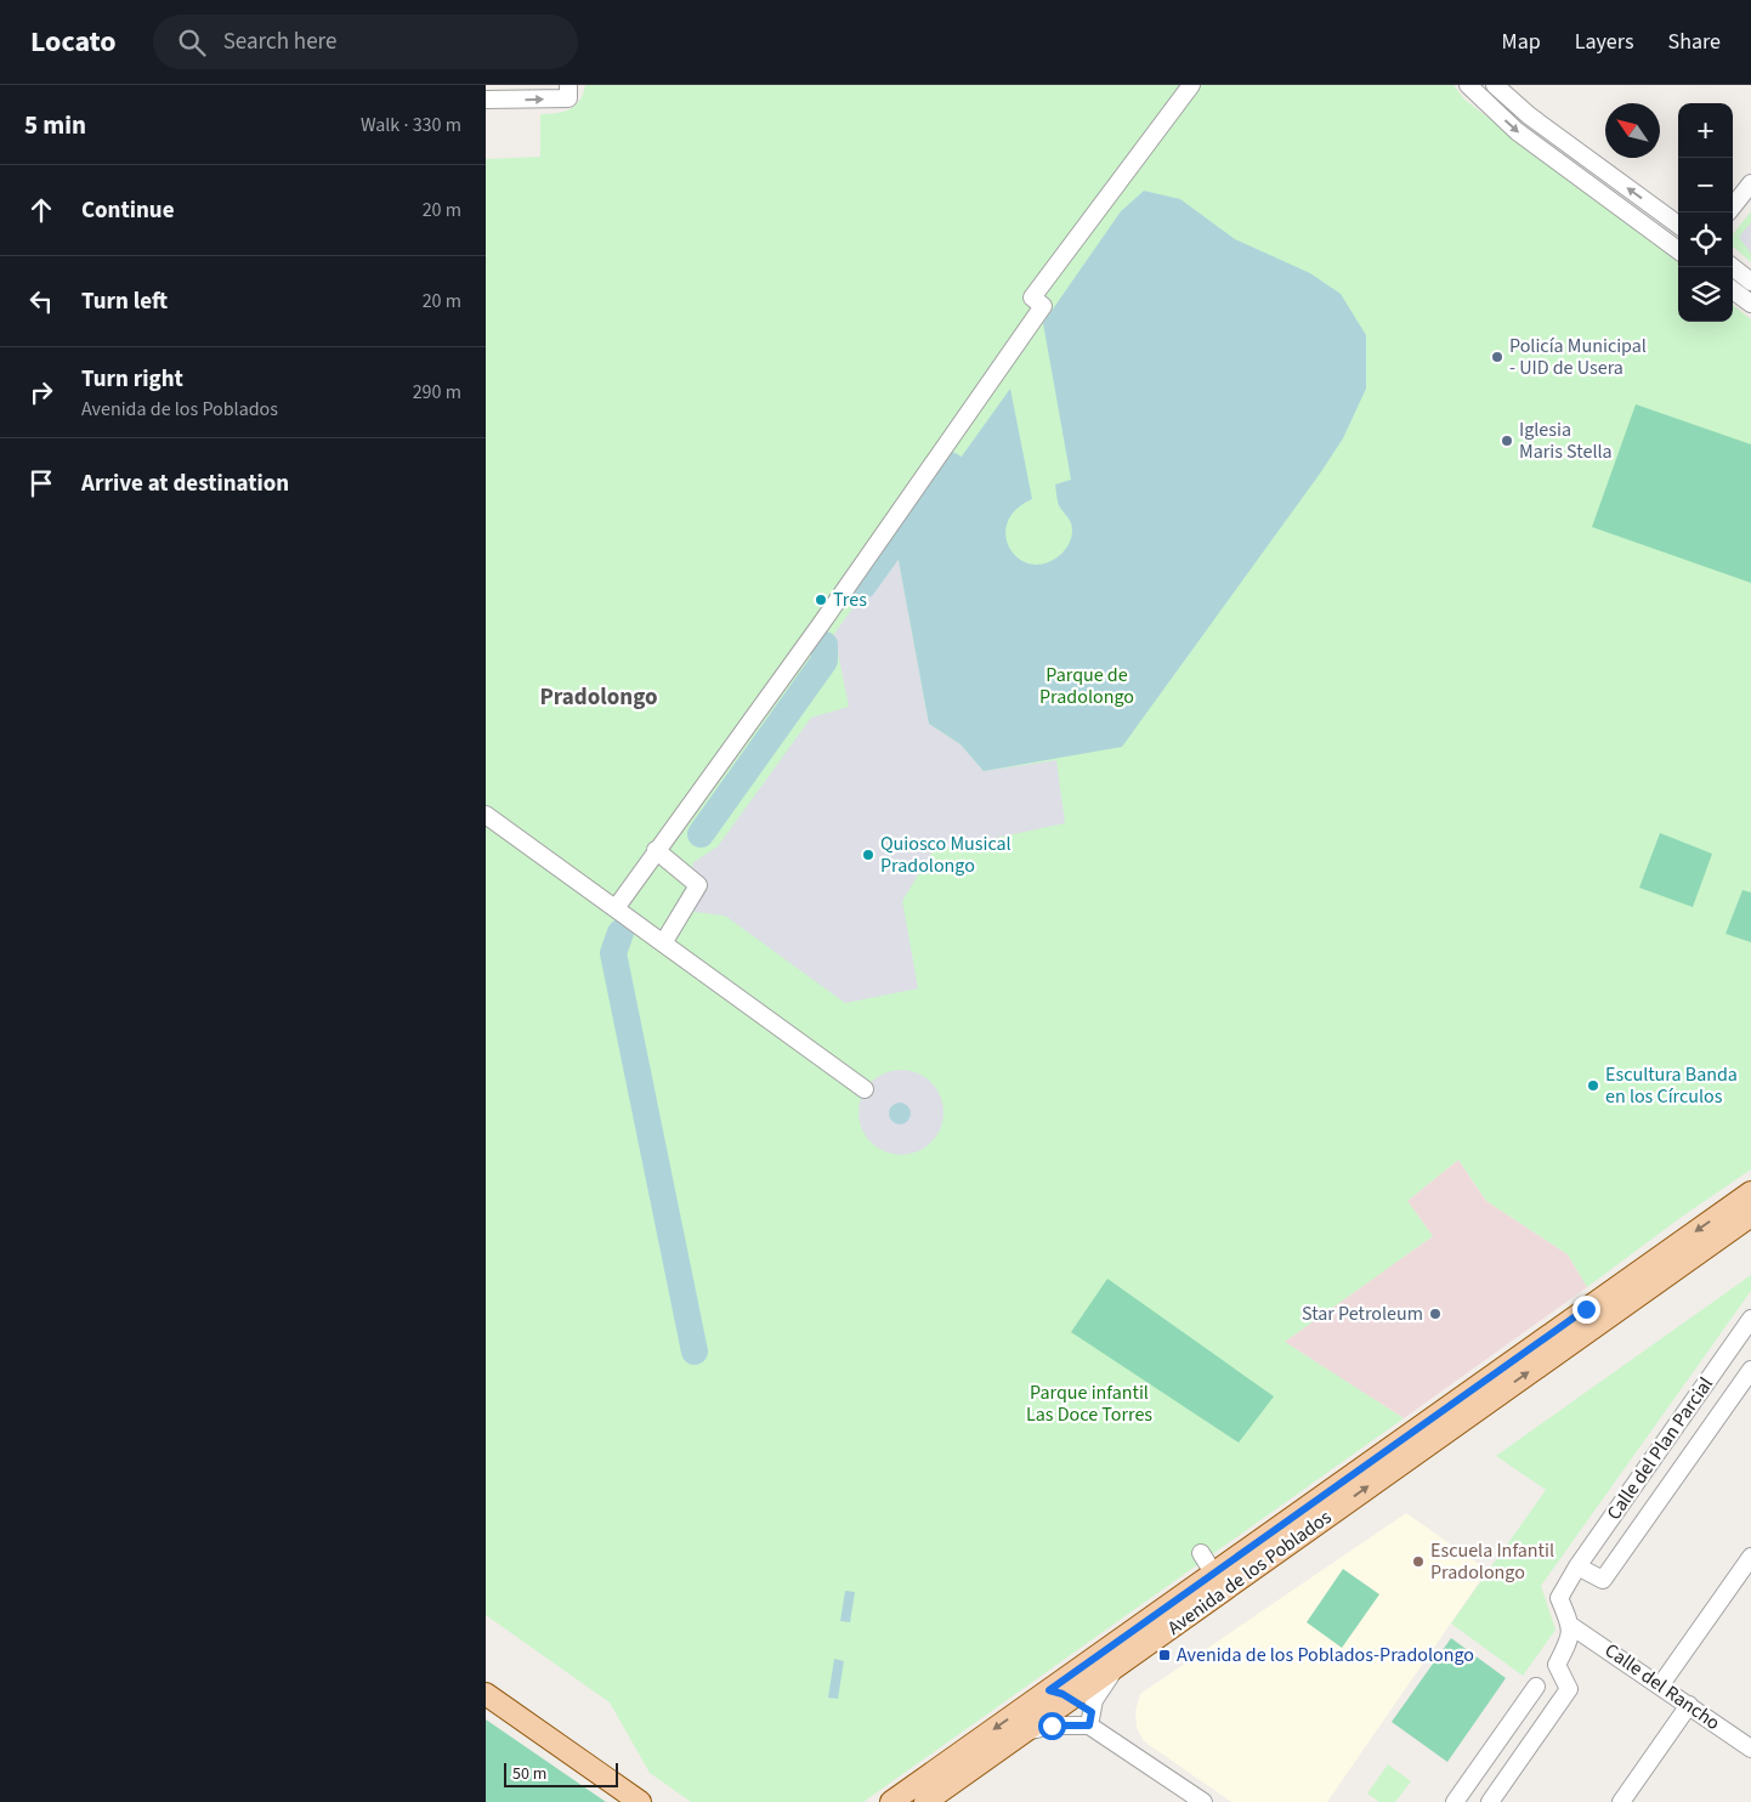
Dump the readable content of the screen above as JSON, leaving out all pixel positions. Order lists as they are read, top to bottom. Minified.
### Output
{"streets":{"main road":["Avenida de los Poblados"],"street":["Calle del Plan Parcial","Calle del Rancho"]},"crossings":[["Calle del Plan Parcial","Calle del Rancho"]],"districts":["Pradolongo"],"parks":["Parque de Pradolongo","Parque infantil Las Doce Torres"],"places":{"other":["Policía Municipal - UID de Usera","Iglesia Maris Stella","Tres","Quiosco Musical Pradolongo","Escultura Banda en los Círculos","Star Petroleum","Escuela Infantil Pradolongo"],"transit":["Avenida de los Poblados-Pradolongo"]},"scale_bar":"50 m","north":"top left","page":{"header":"Locato","search":"Search here","nav":["Map","Layers","Share"],"heading":["5 min","Walk · 330 m"],"map_buttons":["+","−"],"list":[["Continue","20 m"],["Turn left","20 m"],["Turn right","Avenida de los Poblados","290 m"],"Arrive at destination"],"scale":"50 m"}}
